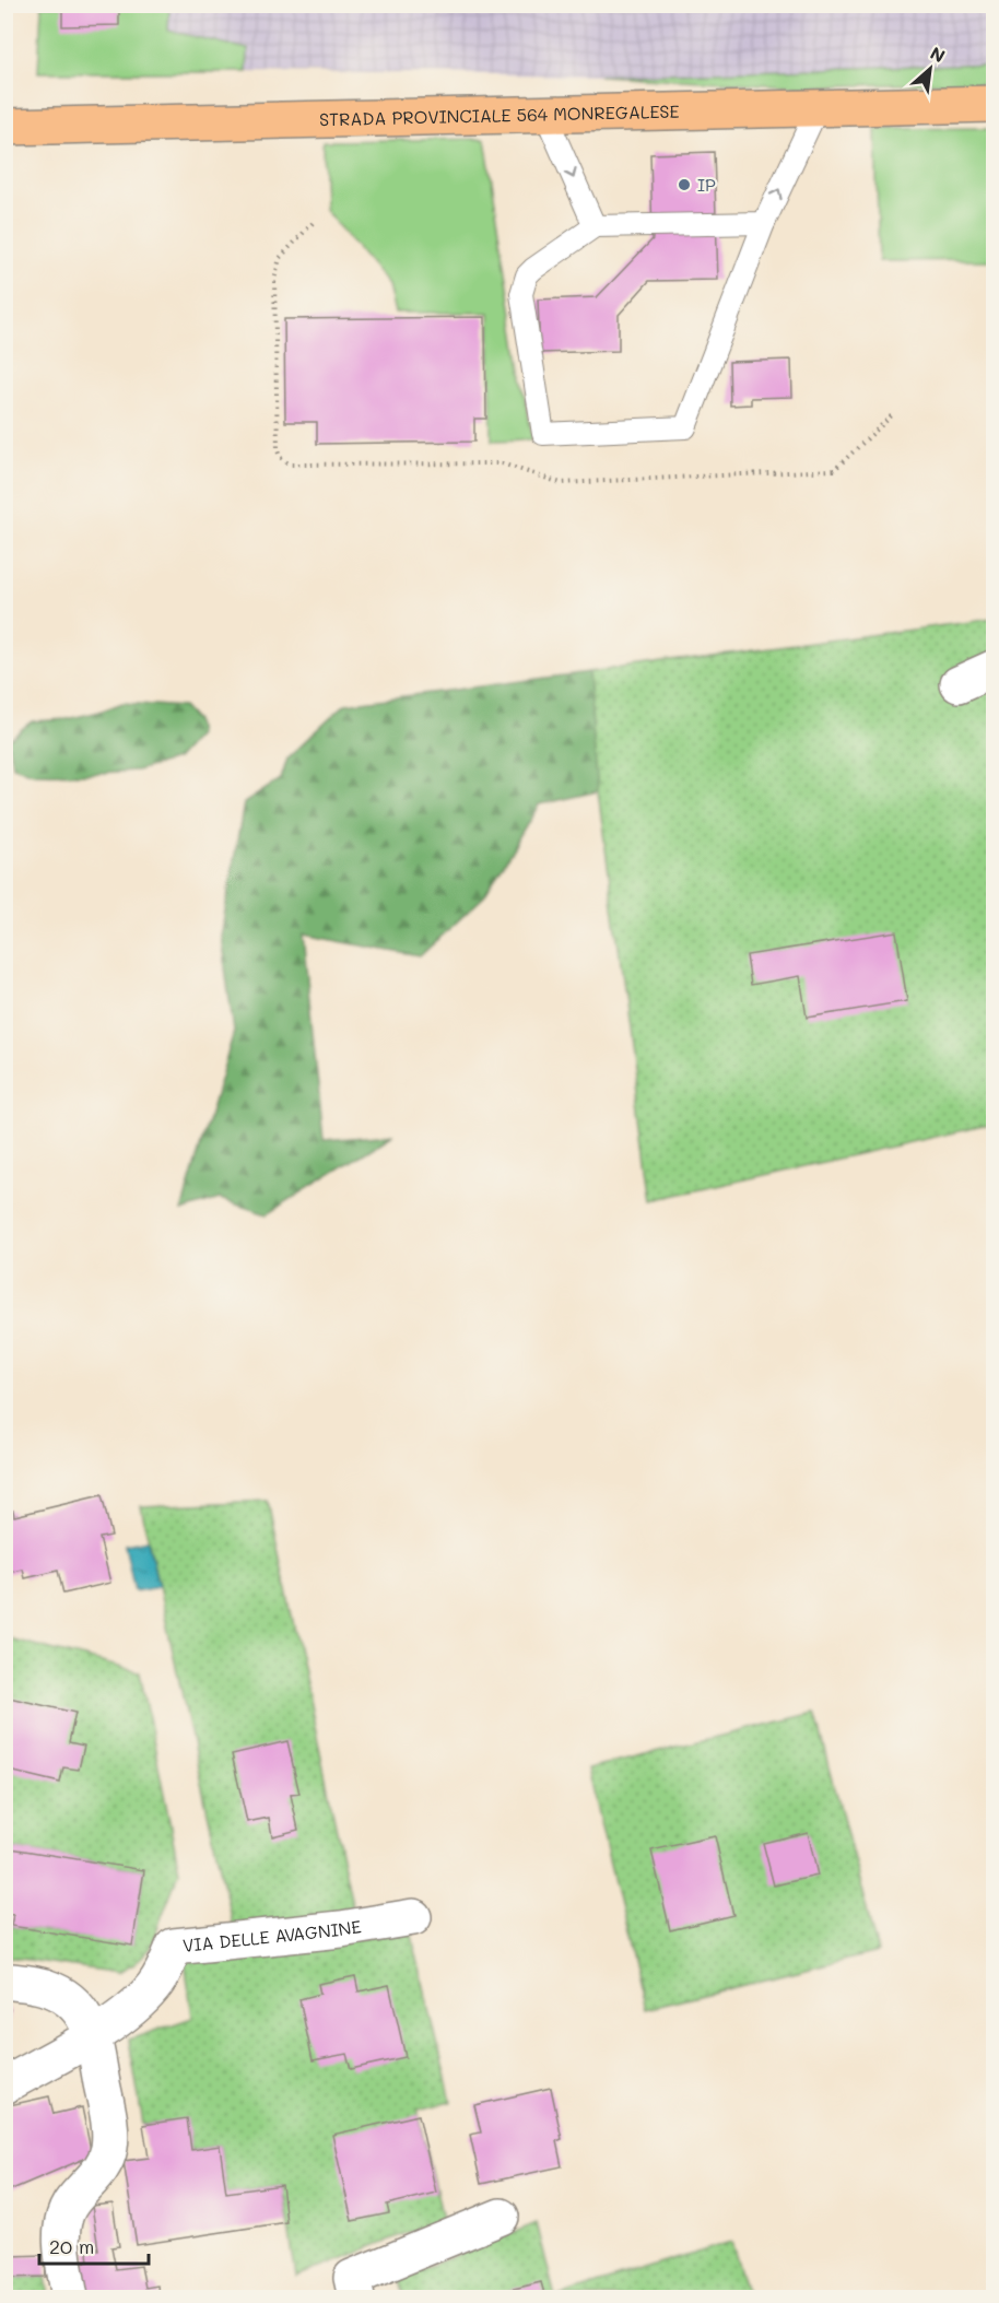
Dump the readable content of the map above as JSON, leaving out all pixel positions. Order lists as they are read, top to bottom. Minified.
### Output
{"streets":{"main road":["STRADA PROVINCIALE 564 MONREGALESE"],"street":["VIA DELLE AVAGNINE"]},"places":["IP"],"scale_bar":"20 m","north":"top right"}
